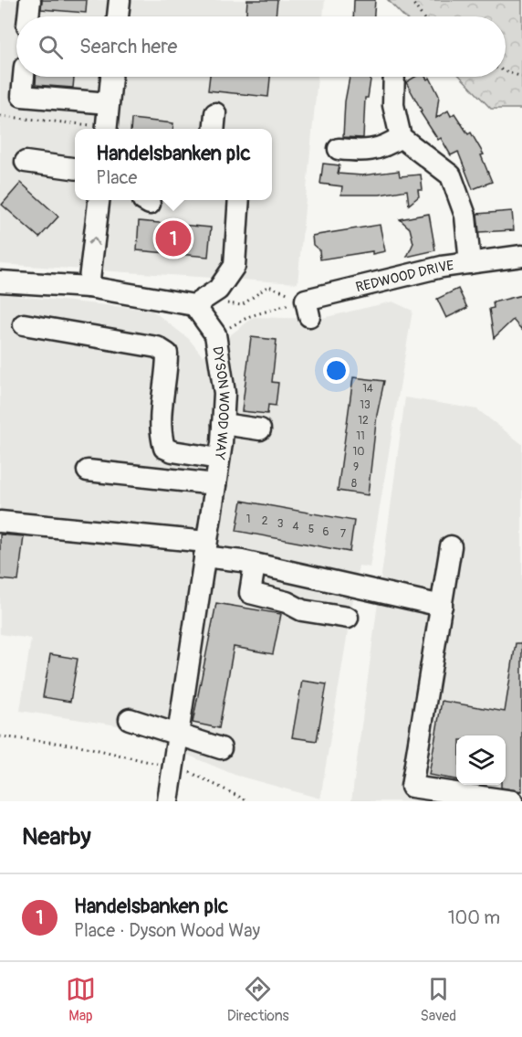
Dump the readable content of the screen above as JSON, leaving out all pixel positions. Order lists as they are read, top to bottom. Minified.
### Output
{"streets":{"street":["REDWOOD DRIVE","DYSON WOOD WAY"]},"house_numbers":["14","13","12","11","10","9","8","1","2","3","4","5","6","7"],"page":{"search":"Search here","popup":["Handelsbanken plc","Place"],"pins":"1","heading":"Nearby","list":[{"mark":"1","name":"Handelsbanken plc","note":"Place · Dyson Wood Way","value":"100 m"}],"nav":["Map","Directions","Saved"]}}
